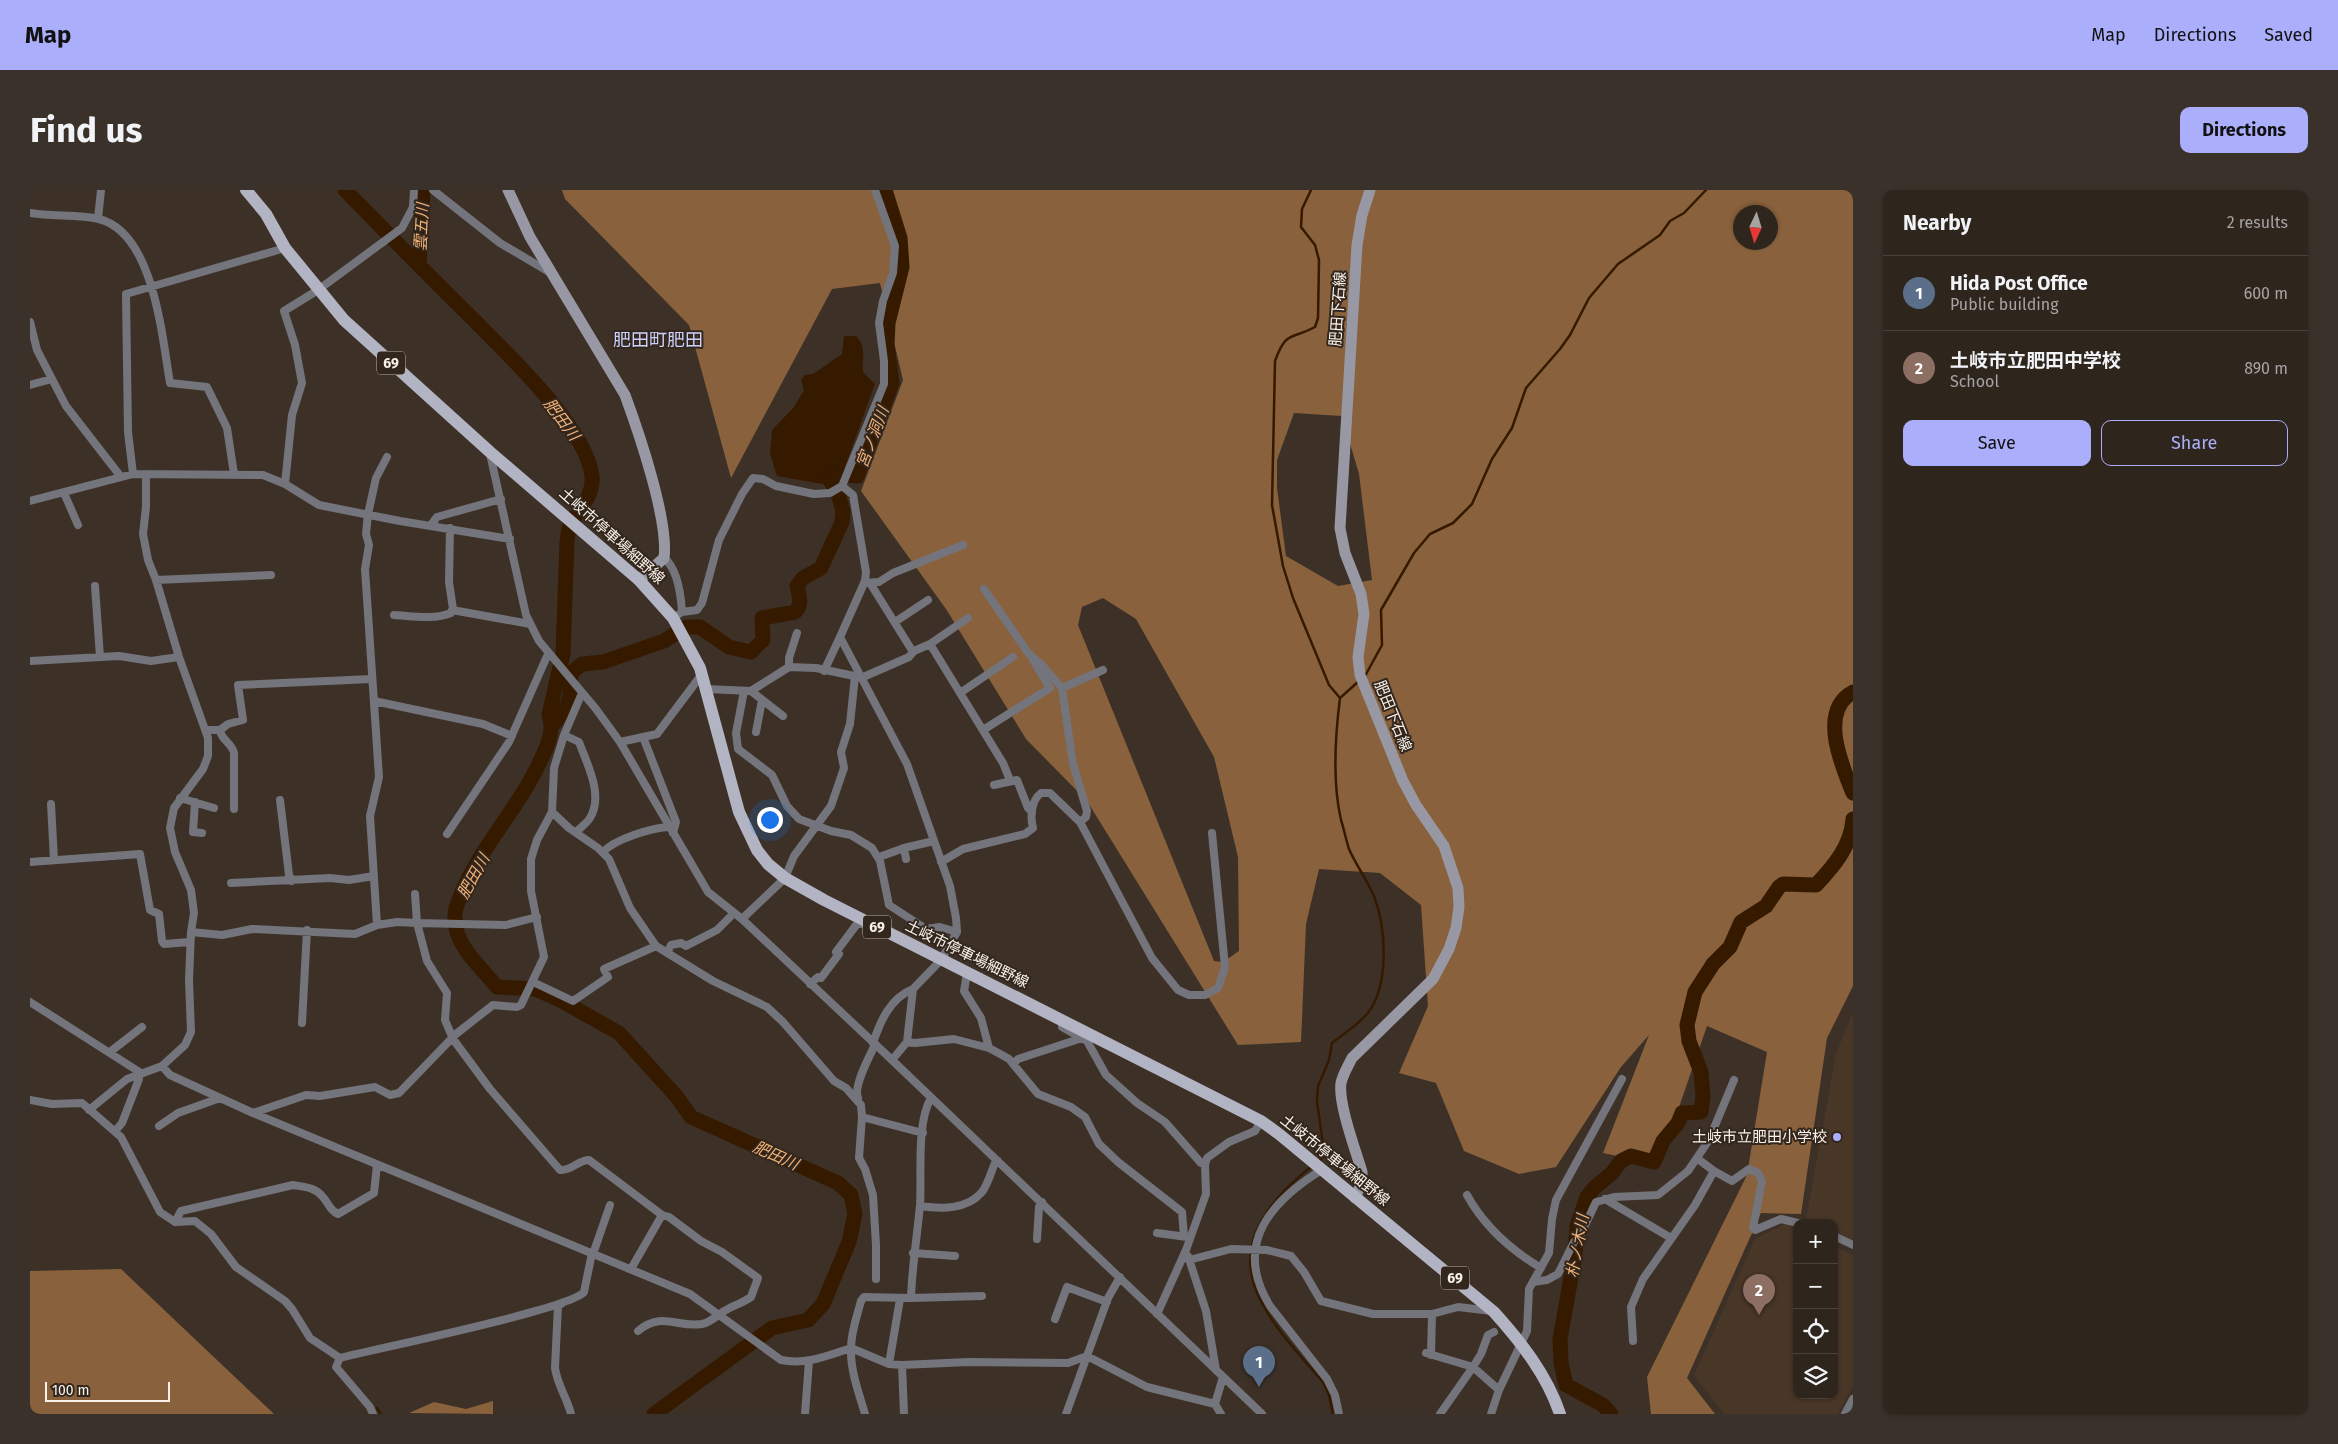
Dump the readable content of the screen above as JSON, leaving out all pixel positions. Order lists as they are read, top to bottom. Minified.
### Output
{"streets":{"main road":["肥田下石線","69","土岐市停車場細野線"]},"crossings":[["肥田下石線","土岐市停車場細野線"]],"districts":["肥田町肥田"],"water":["雲五川","肥田川","宮ノ洞川","朴ノ木川"],"places":["土岐市立肥田小学校"],"scale_bar":"100 m","north":"bottom","page":{"header":"Map","nav":["Map","Directions","Saved"],"buttons":["Directions",["Save","Share"]],"title":"Find us","heading":["Nearby","2 results"],"list":[{"mark":"1","name":"Hida Post Office","note":"Public building","value":"600 m"},{"mark":"2","name":"土岐市立肥田中学校","note":"School","value":"890 m"}],"map_buttons":["+","−"],"pins":["2","1"],"scale":"100 m"}}
